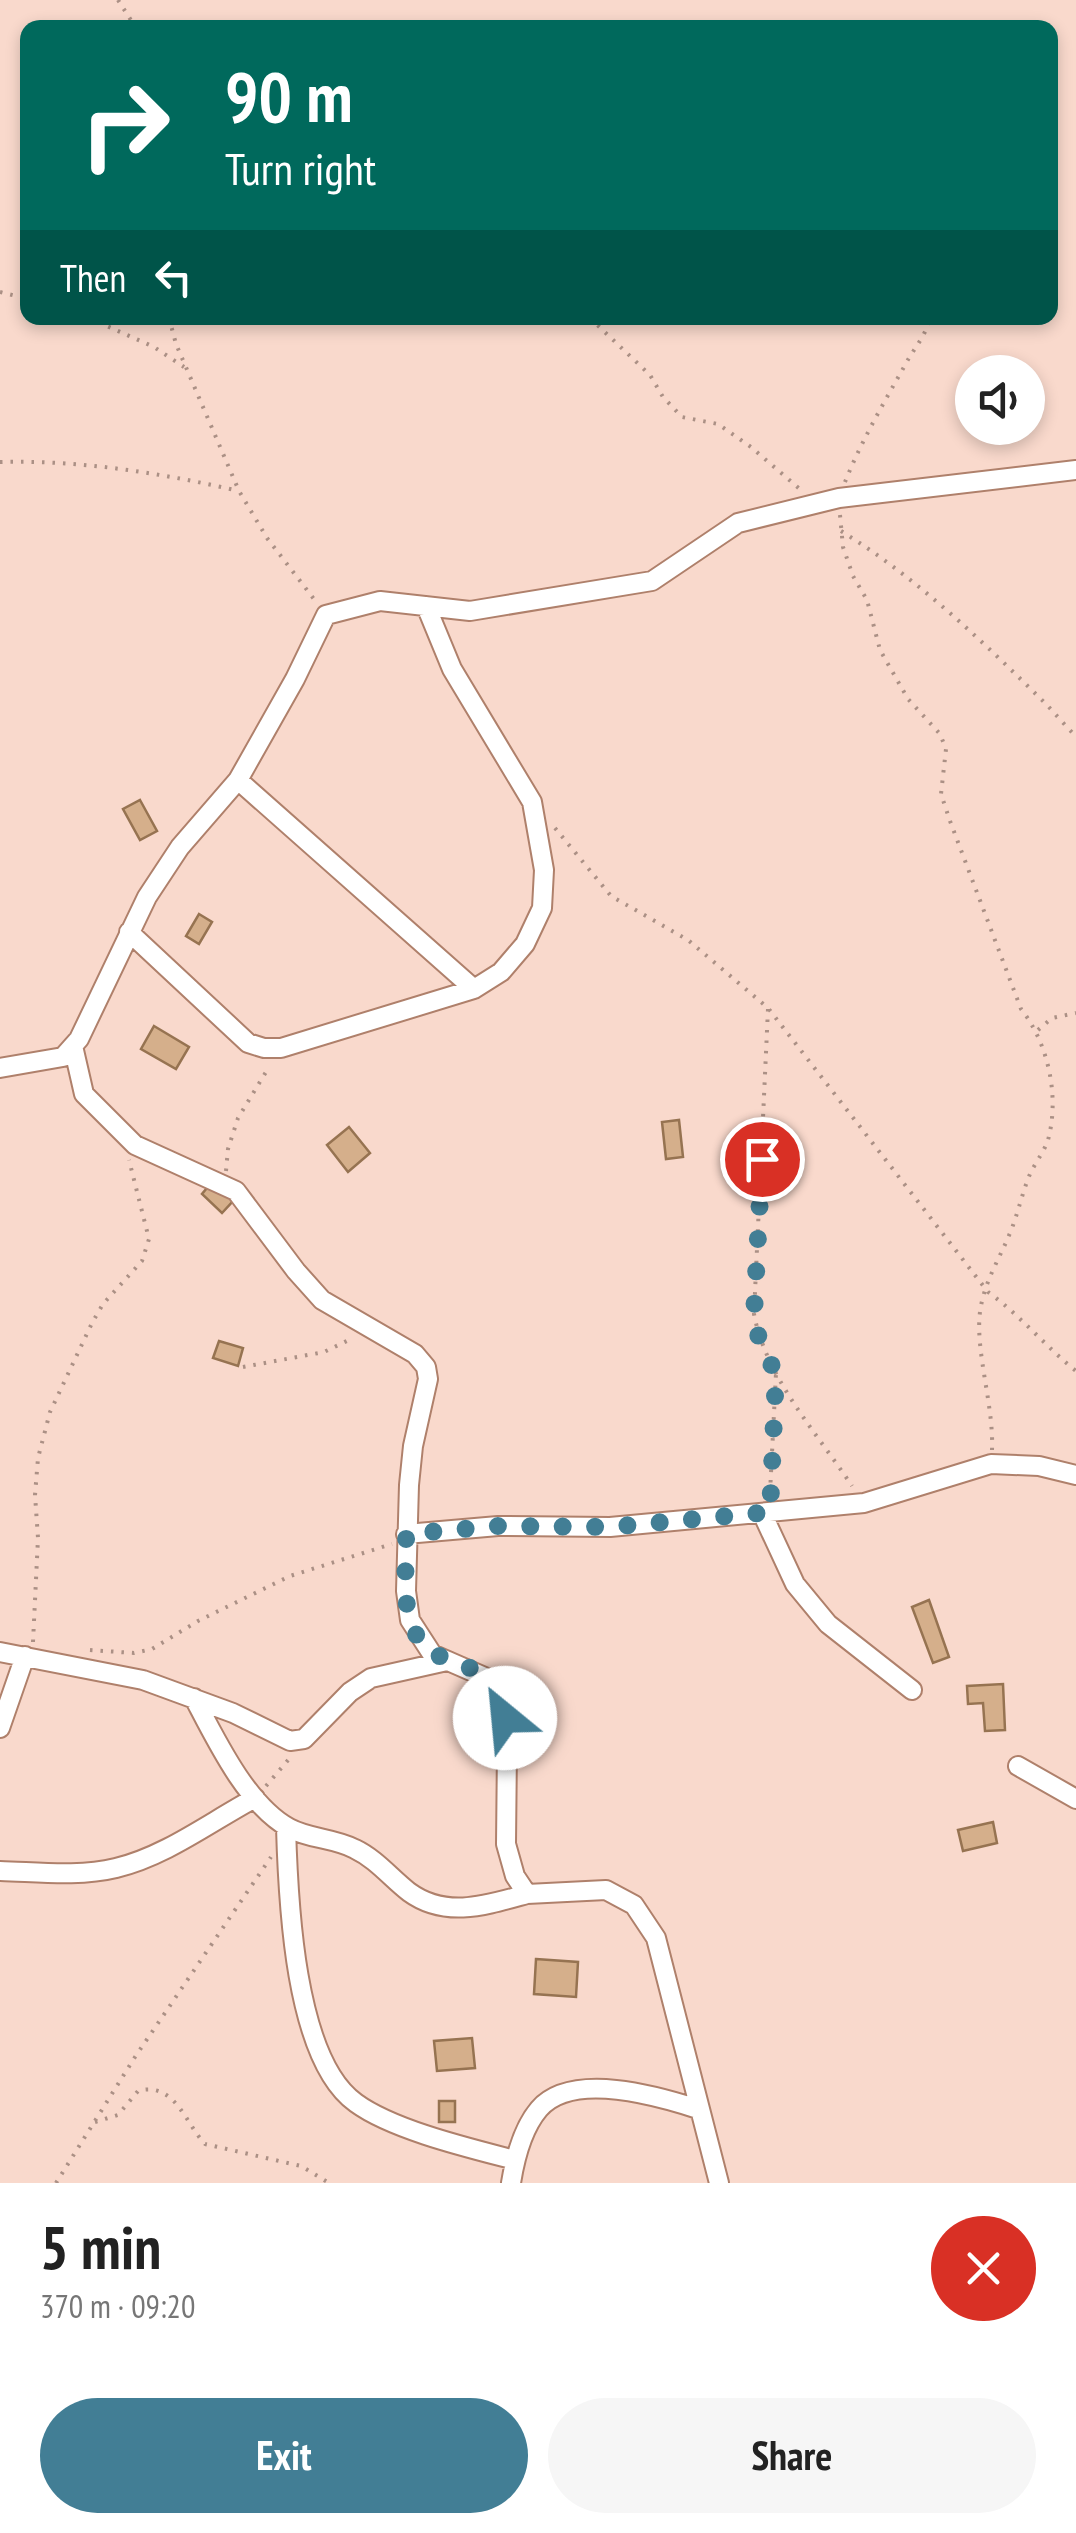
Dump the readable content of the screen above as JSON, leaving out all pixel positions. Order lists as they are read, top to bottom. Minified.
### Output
{"page":{"turn":["90 m","Turn right"],"then":"Then","heading":["5 min","370 m · 09:20"],"buttons":["Exit","Share"]}}
